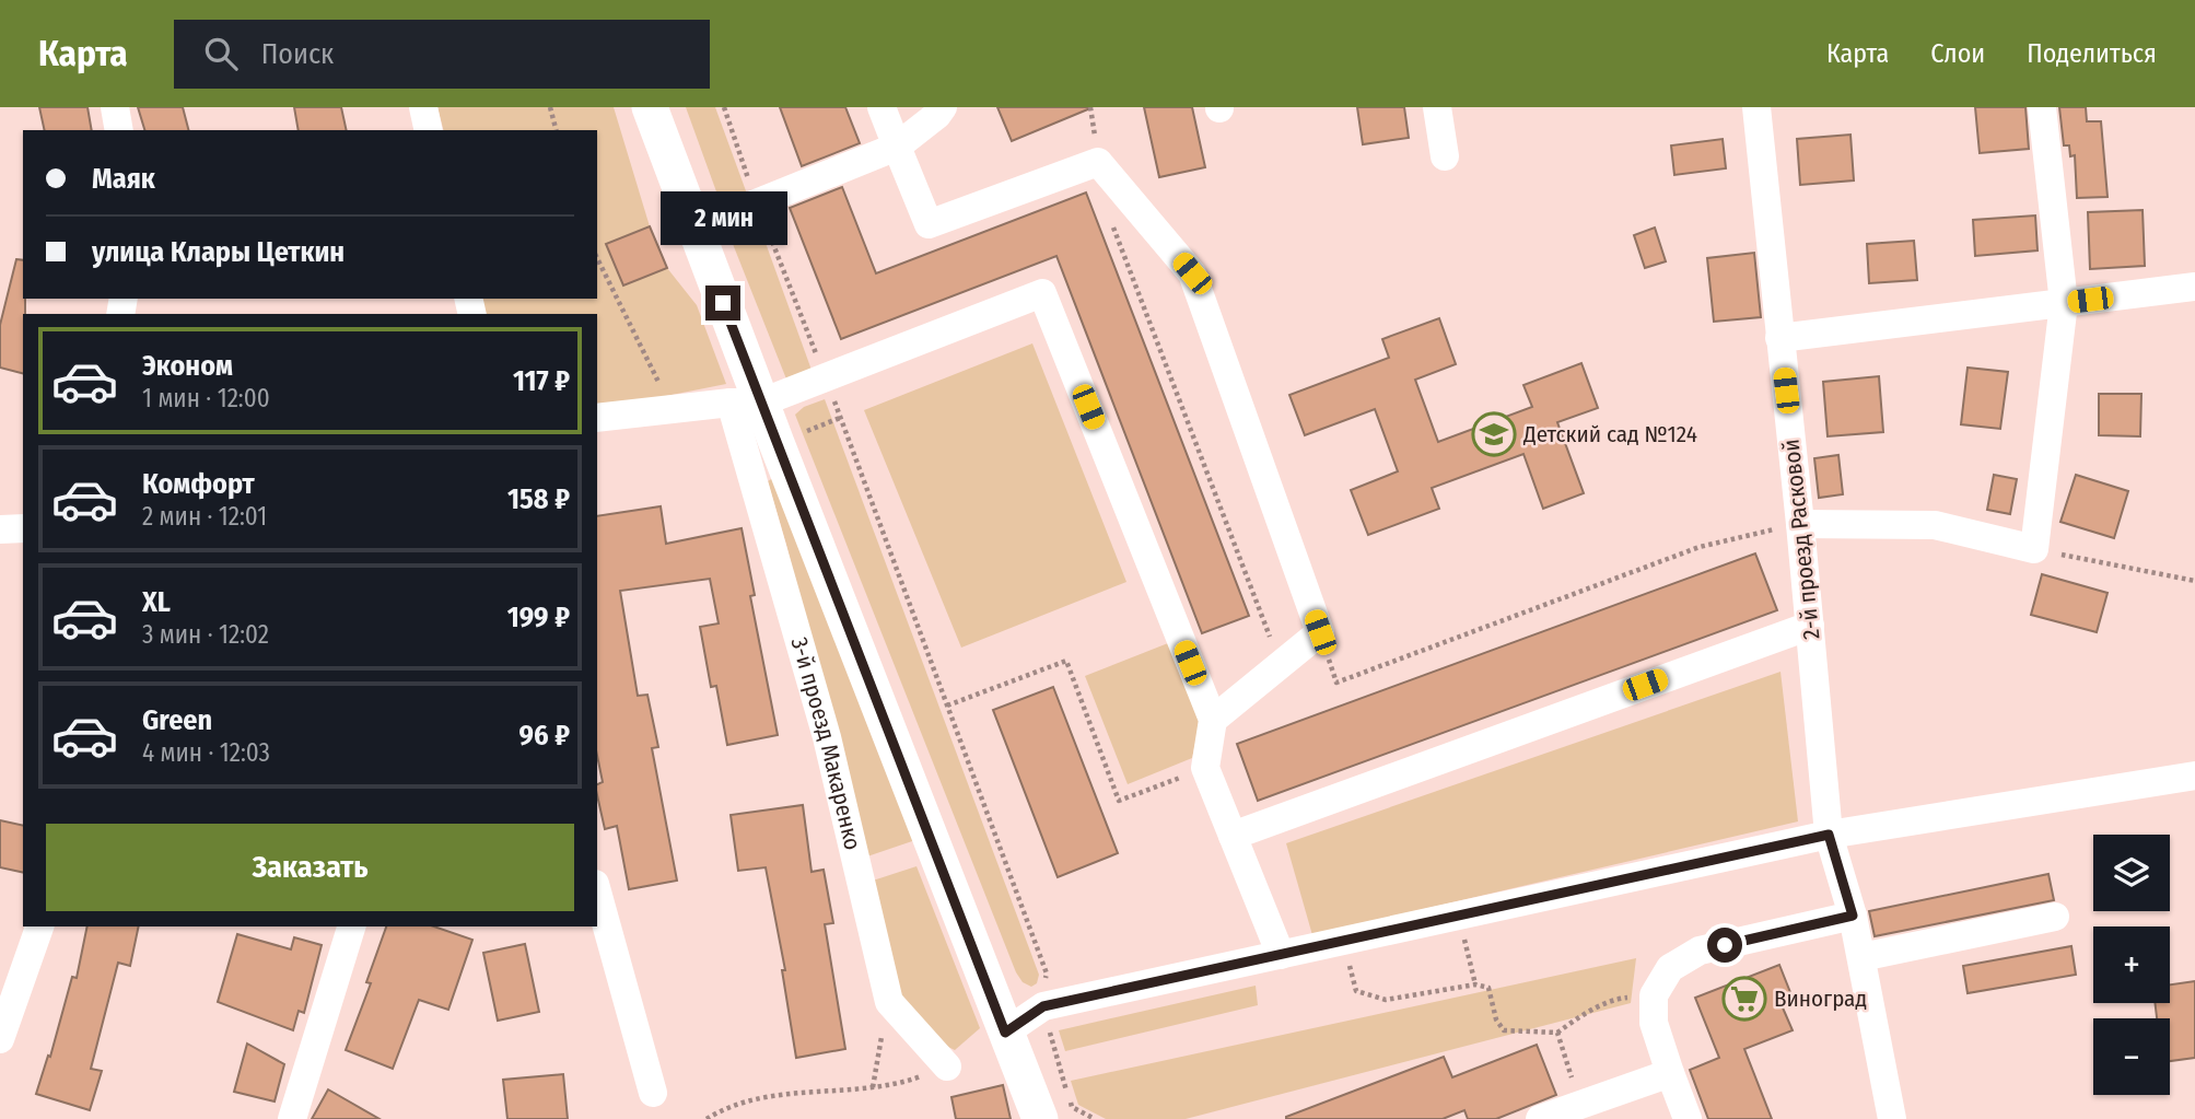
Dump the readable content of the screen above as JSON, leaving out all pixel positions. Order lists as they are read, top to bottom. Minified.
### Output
{"streets":{"street":["2-й проезд Расковой","3-й проезд Макаренко"]},"places":{"school or university":["Детский сад №124"],"supermarket":["Виноград"]},"page":{"header":"Карта","search":"Поиск","nav":["Карта","Слои","Поделиться"],"banner":["Маяк","улица Клары Цеткин"],"bubble":"2 мин","list":[{"name":"Эконом","note":"1 мин · 12:00","value":"117 ₽"},{"name":"Комфорт","note":"2 мин · 12:01","value":"158 ₽"},{"name":"XL","note":"3 мин · 12:02","value":"199 ₽"},{"name":"Green","note":"4 мин · 12:03","value":"96 ₽"}],"buttons":"Заказать","map_buttons":["+","−"]}}
